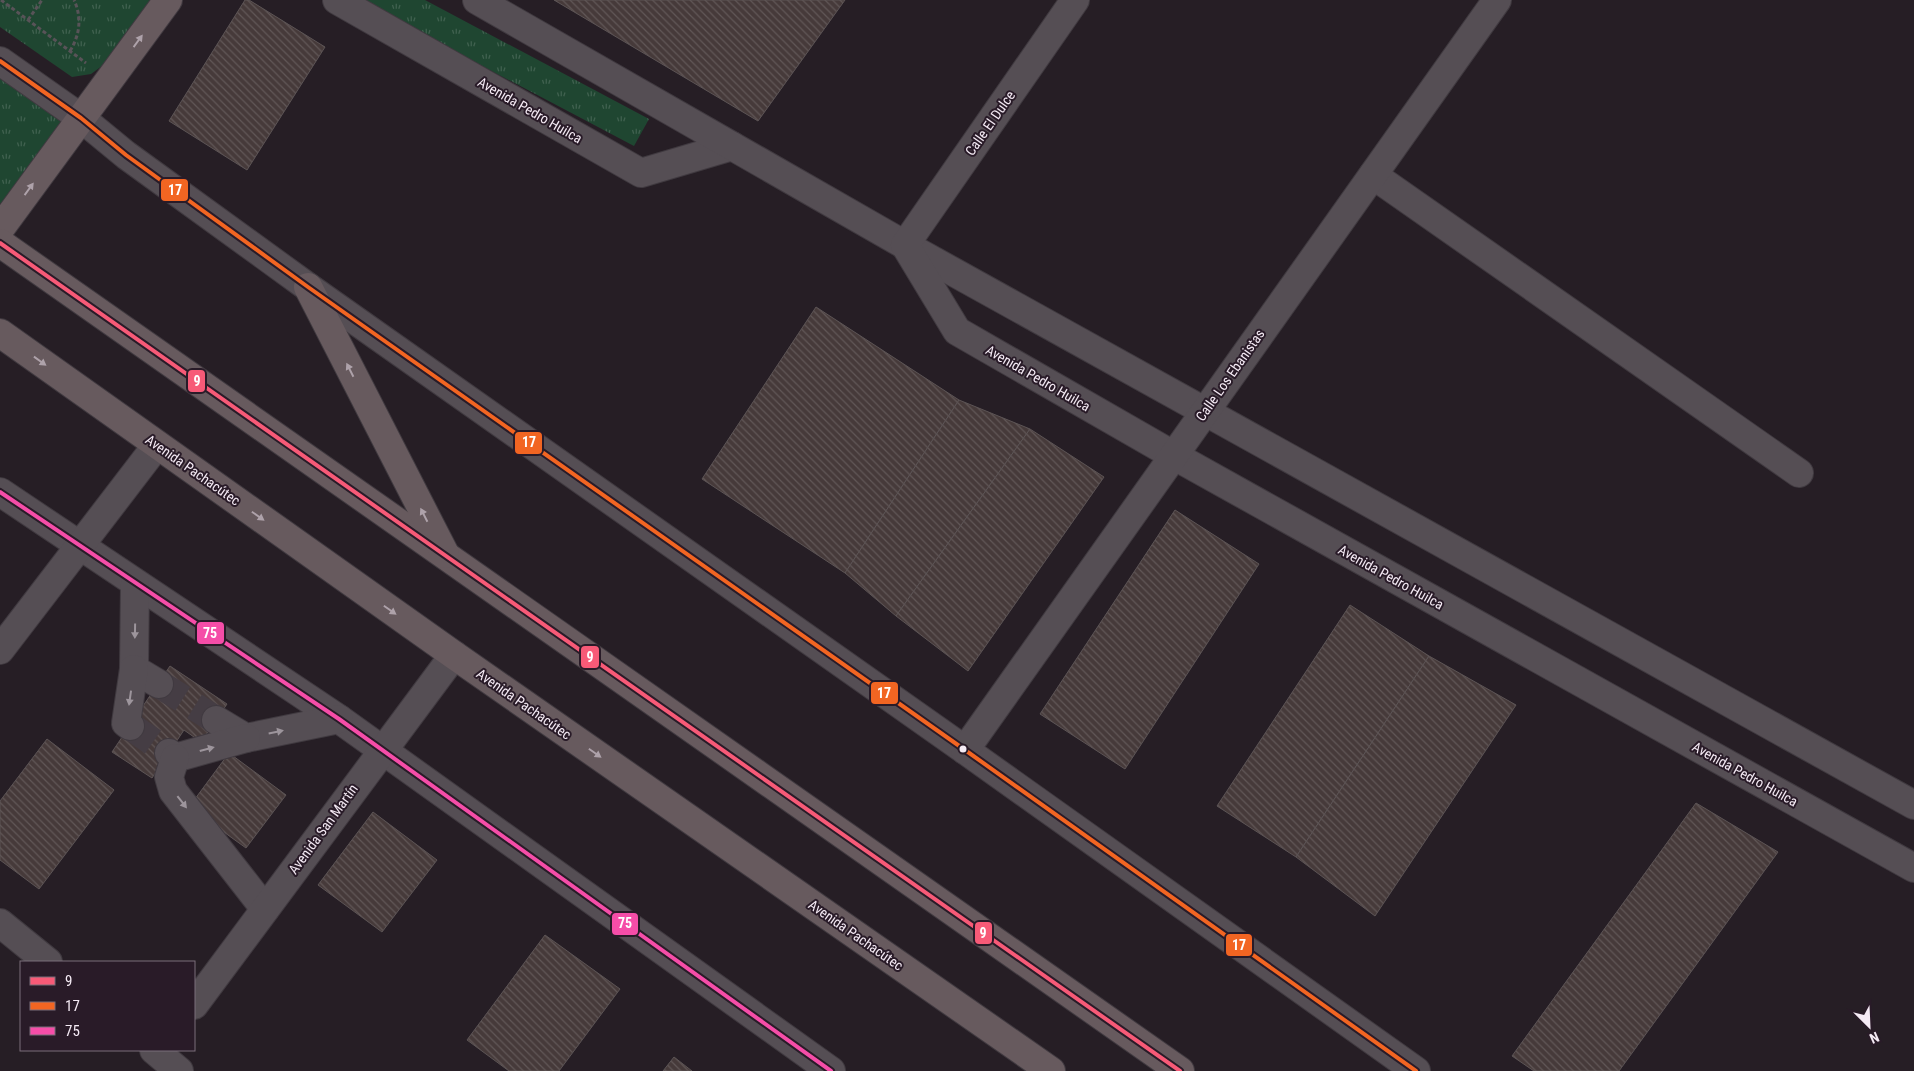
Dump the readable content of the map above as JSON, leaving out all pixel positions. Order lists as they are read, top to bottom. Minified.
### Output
{"streets":{"main road":["Avenida Pachacútec"],"street":["Avenida Pedro Huilca","Calle El Dulce","Calle Los Ebanistas","Avenida San Martín"]},"crossings":[["Avenida Pedro Huilca","Calle El Dulce"],["Avenida Pedro Huilca","Calle Los Ebanistas"],["Avenida Pachacútec","Avenida San Martín"]],"lines":["transit line 17","transit line 9","transit line 75"],"legend":["9","17","75"],"north":"bottom right"}
